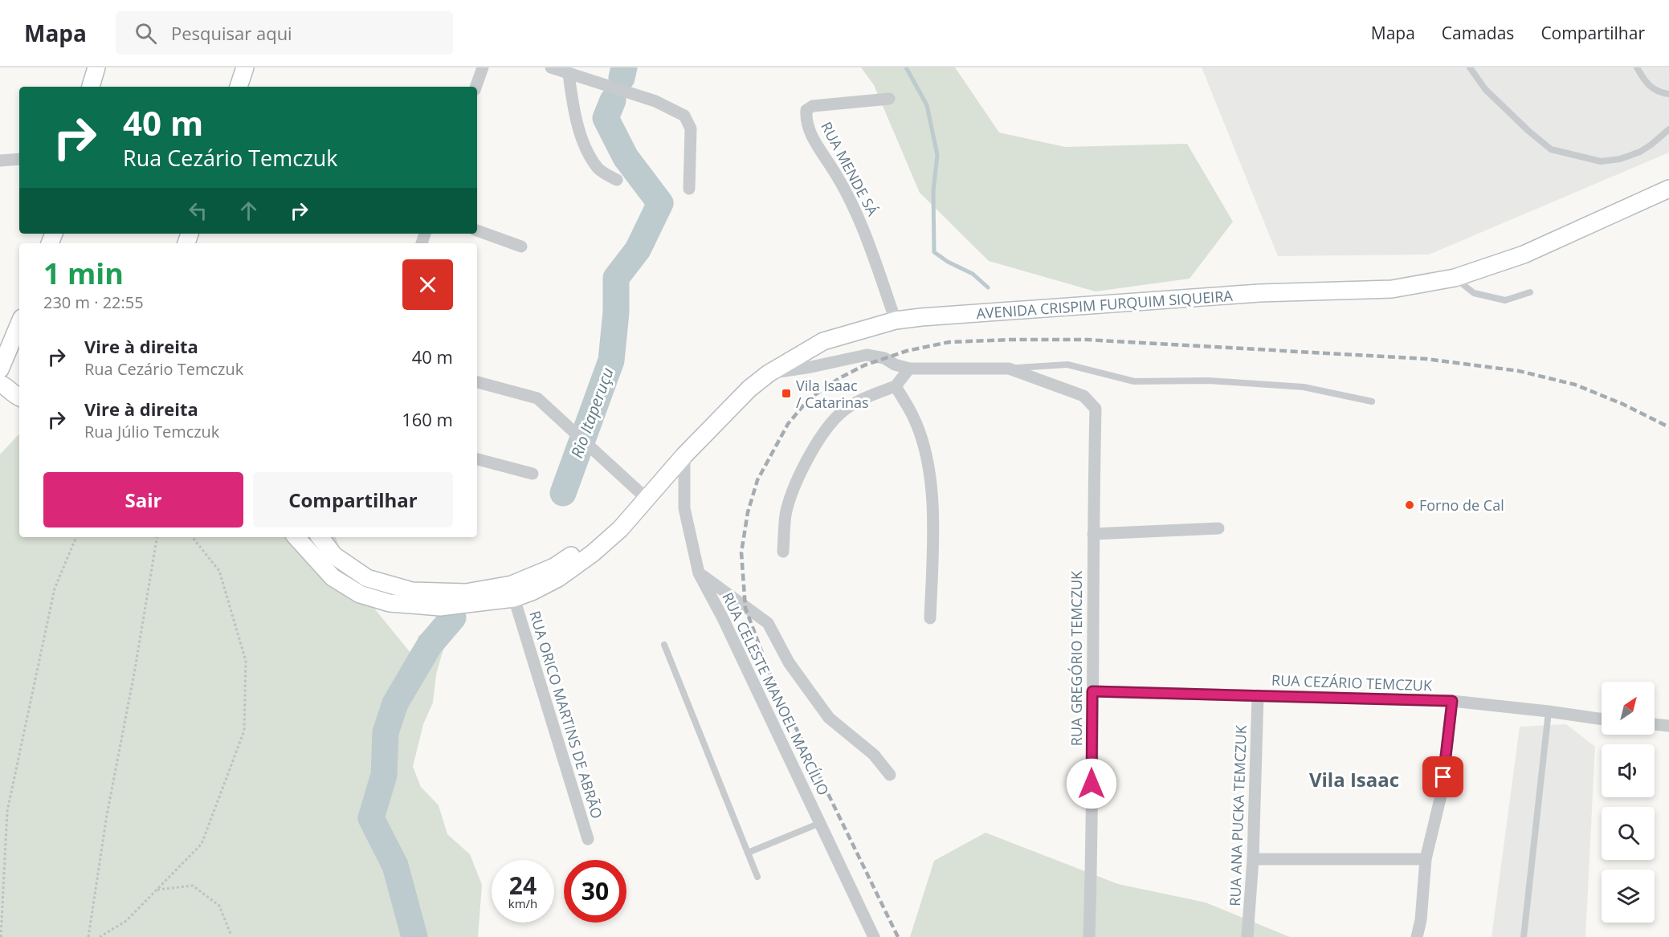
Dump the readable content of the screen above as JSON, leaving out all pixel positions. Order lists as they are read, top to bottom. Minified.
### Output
{"streets":{"main road":["AVENIDA CRISPIM FURQUIM SIQUEIRA"],"street":["RUA MENDE SÁ","RUA GREGÓRIO TEMCZUK","RUA CEZÁRIO TEMCZUK","RUA CELESTE MANOEL MARCÍLIO","RUA ORICO MARTINS DE ABRÃO","RUA ANA PUCKA TEMCZUK"]},"crossings":[["RUA MENDE SÁ","AVENIDA CRISPIM FURQUIM SIQUEIRA"],["AVENIDA CRISPIM FURQUIM SIQUEIRA","RUA CELESTE MANOEL MARCÍLIO"],["AVENIDA CRISPIM FURQUIM SIQUEIRA","RUA ORICO MARTINS DE ABRÃO"],["RUA GREGÓRIO TEMCZUK","RUA CEZÁRIO TEMCZUK"],["RUA CEZÁRIO TEMCZUK","RUA ANA PUCKA TEMCZUK"]],"districts":["Vila Isaac"],"water":["Rio Itaperuçu"],"places":{"transit":["Vila Isaac / Catarinas"],"other":["Forno de Cal"]},"north":"top right","page":{"header":"Mapa","search":"Pesquisar aqui","nav":["Mapa","Camadas","Compartilhar"],"turn":["40 m","Rua Cezário Temczuk"],"heading":["1 min","230 m · 22:55"],"list":[{"name":"Vire à direita","note":"Rua Cezário Temczuk","value":"40 m"},{"name":"Vire à direita","note":"Rua Júlio Temczuk","value":"160 m"}],"buttons":["Sair","Compartilhar"],"speed":"24 km/h","limit":"30"}}
